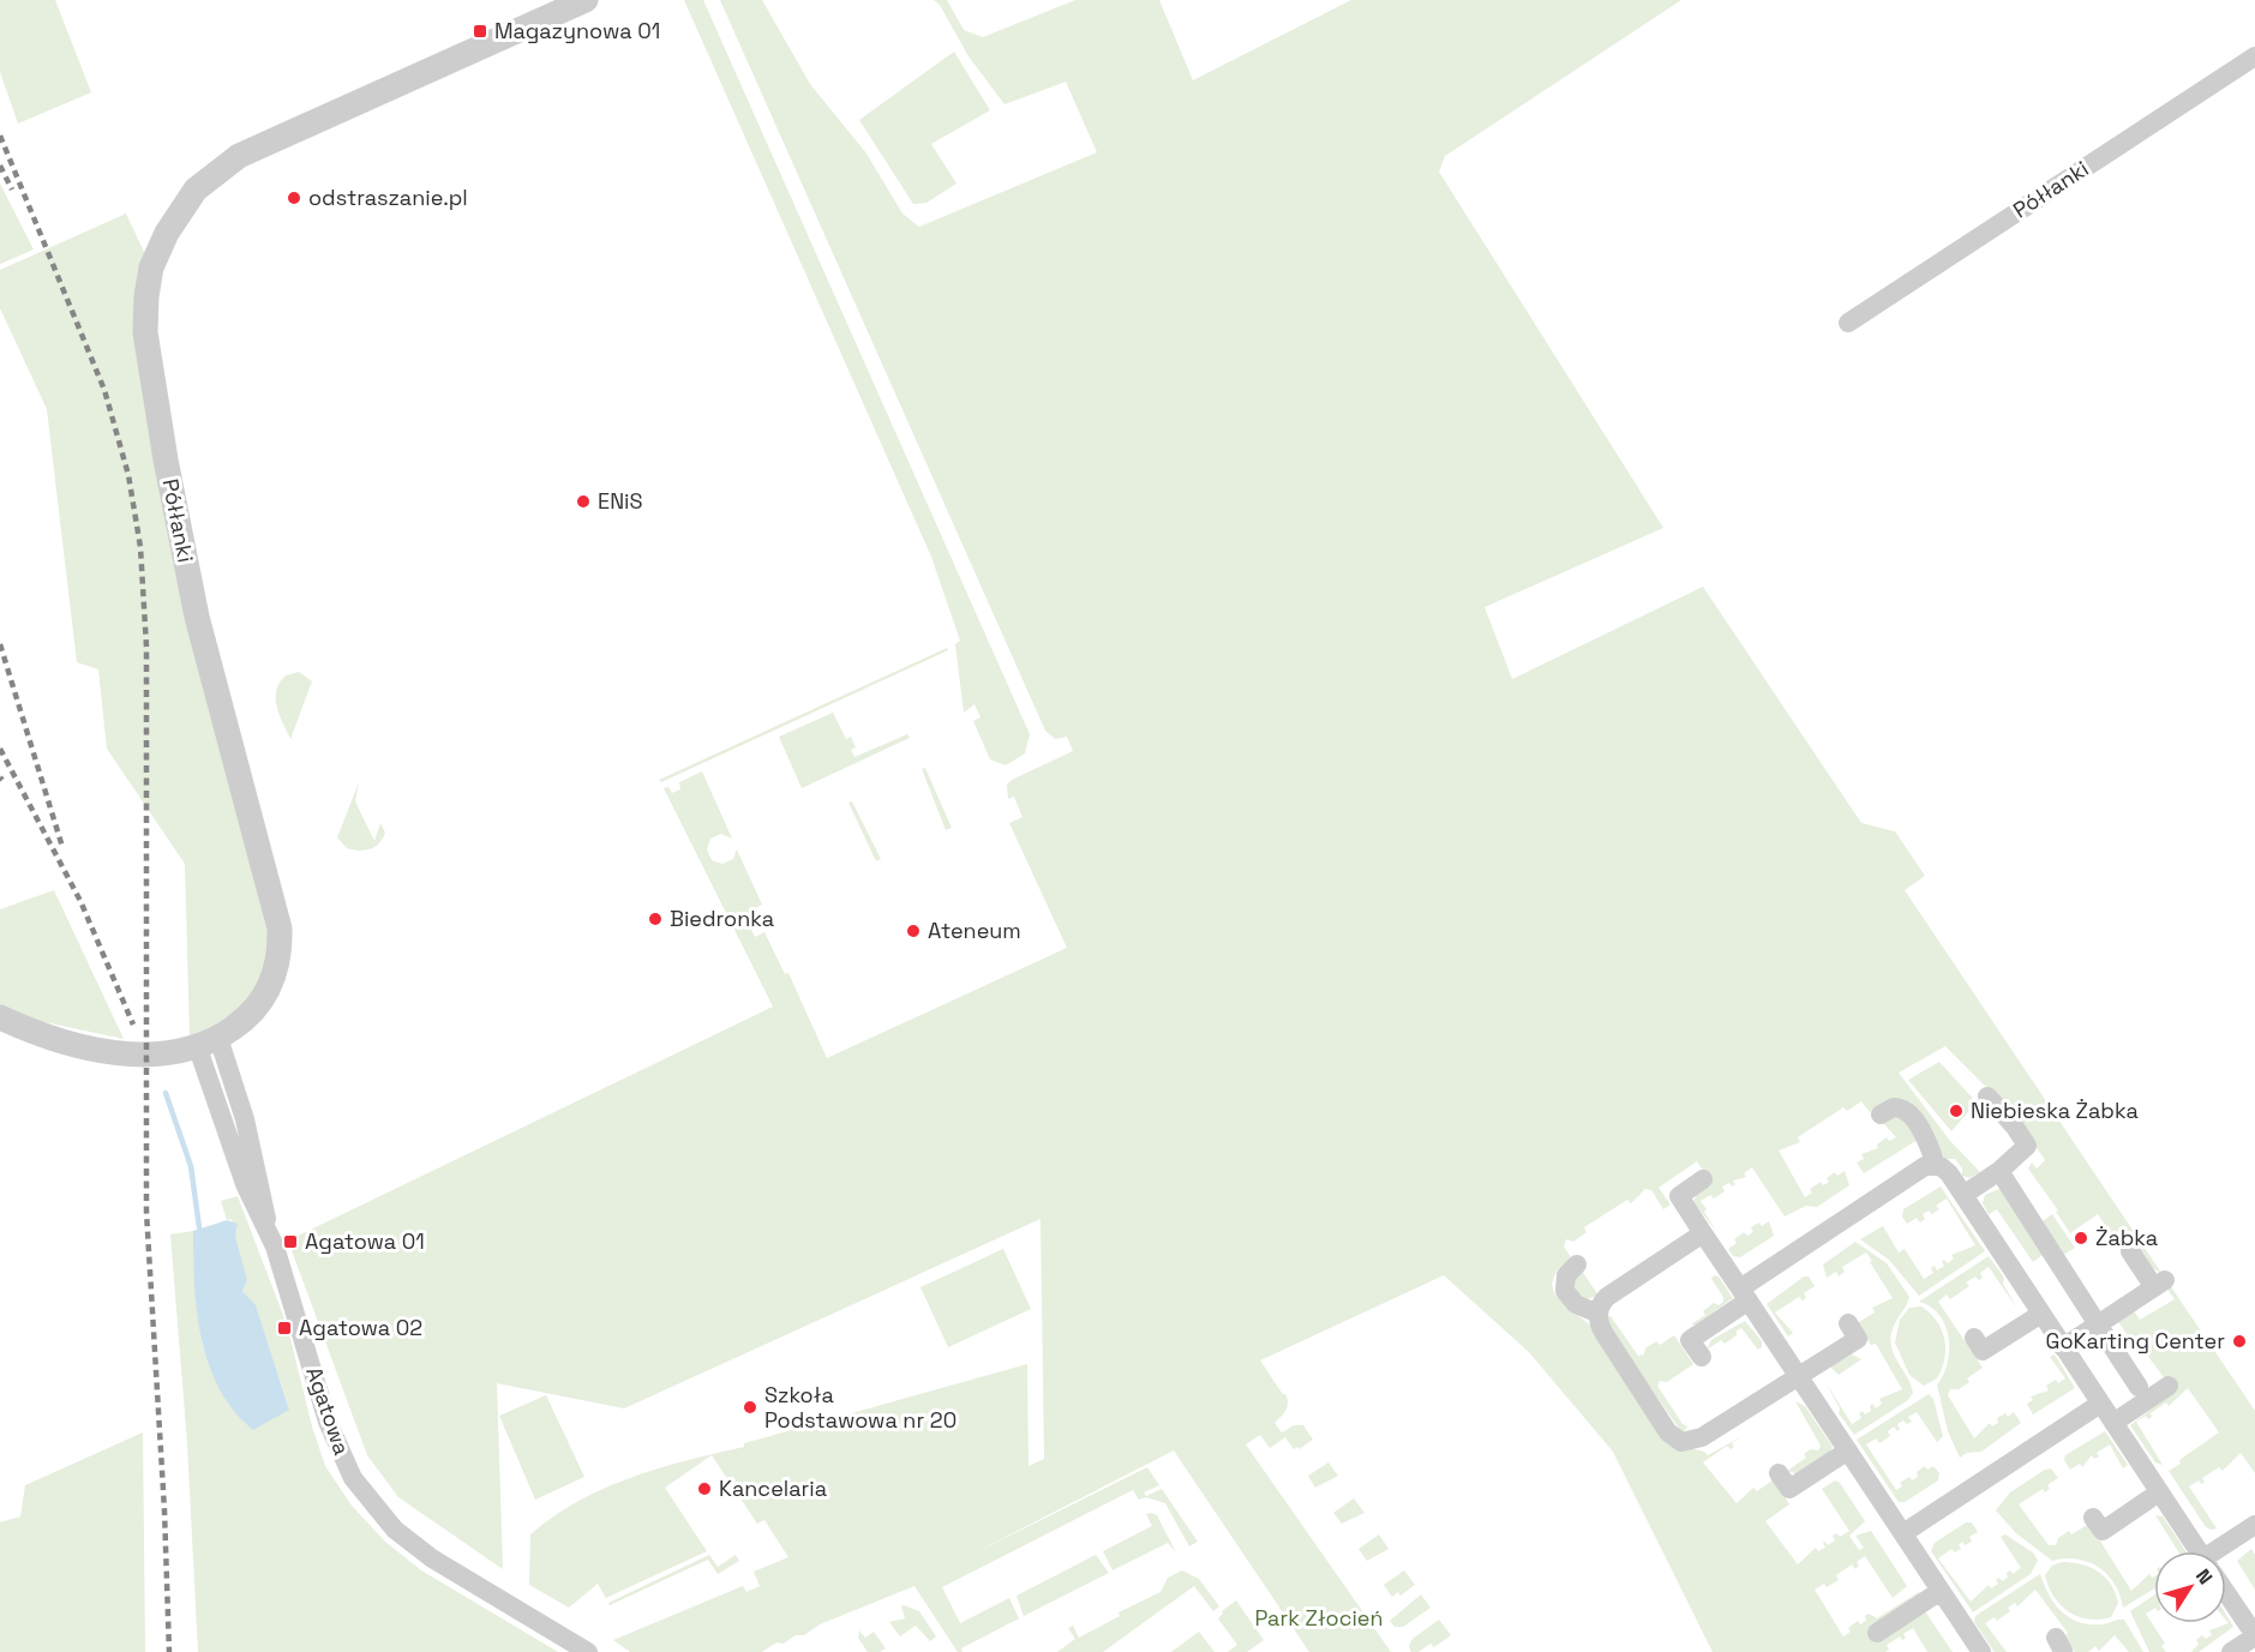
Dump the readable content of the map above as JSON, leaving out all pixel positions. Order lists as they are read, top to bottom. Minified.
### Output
{"streets":{"street":["Półłanki","Agatowa"]},"crossings":[["Półłanki","Agatowa"]],"parks":["Park Złocień"],"places":{"transit":["Magazynowa 01","Agatowa 01","Agatowa 02"],"other":["odstraszanie.pl","ENiS","Biedronka","Ateneum","Niebieska Żabka","Żabka","GoKarting Center","Szkoła Podstawowa nr 20","Kancelaria"]},"north":"top right"}
